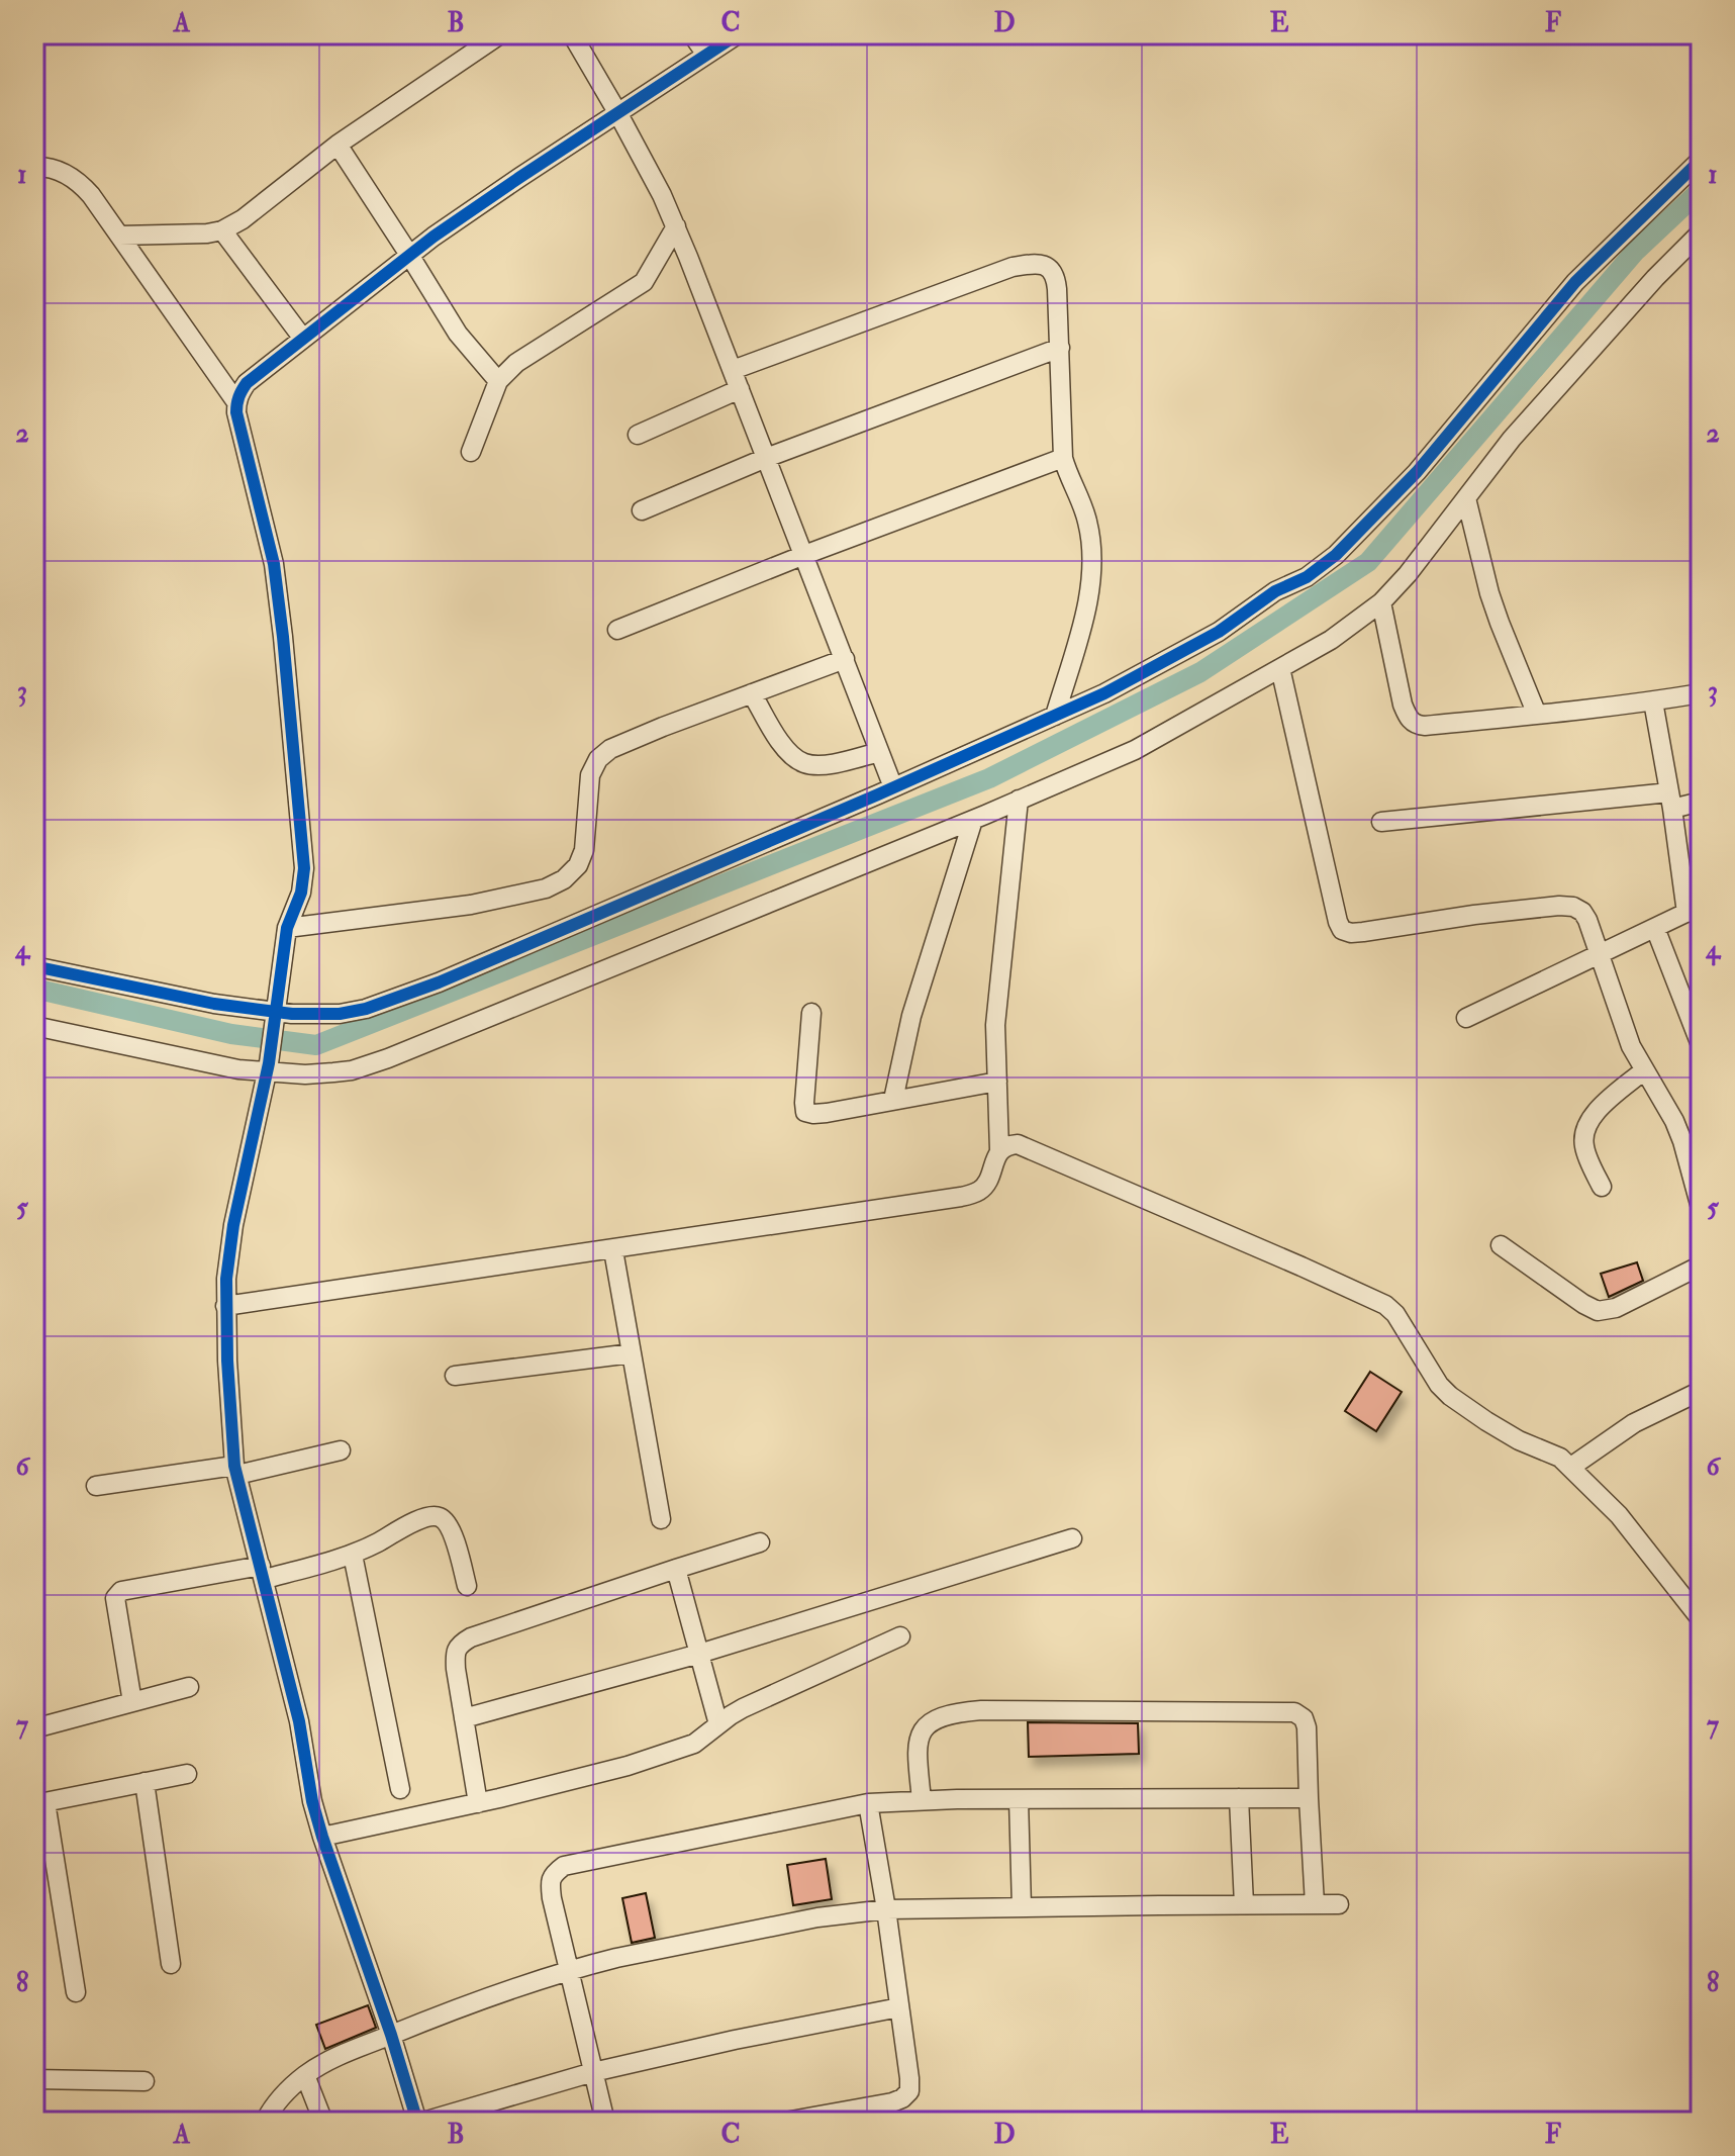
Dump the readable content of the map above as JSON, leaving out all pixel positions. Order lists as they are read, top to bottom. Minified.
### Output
{"grid":{"columns":["A","B","C","D","E","F"],"rows":["1","2","3","4","5","6","7","8"]}}
